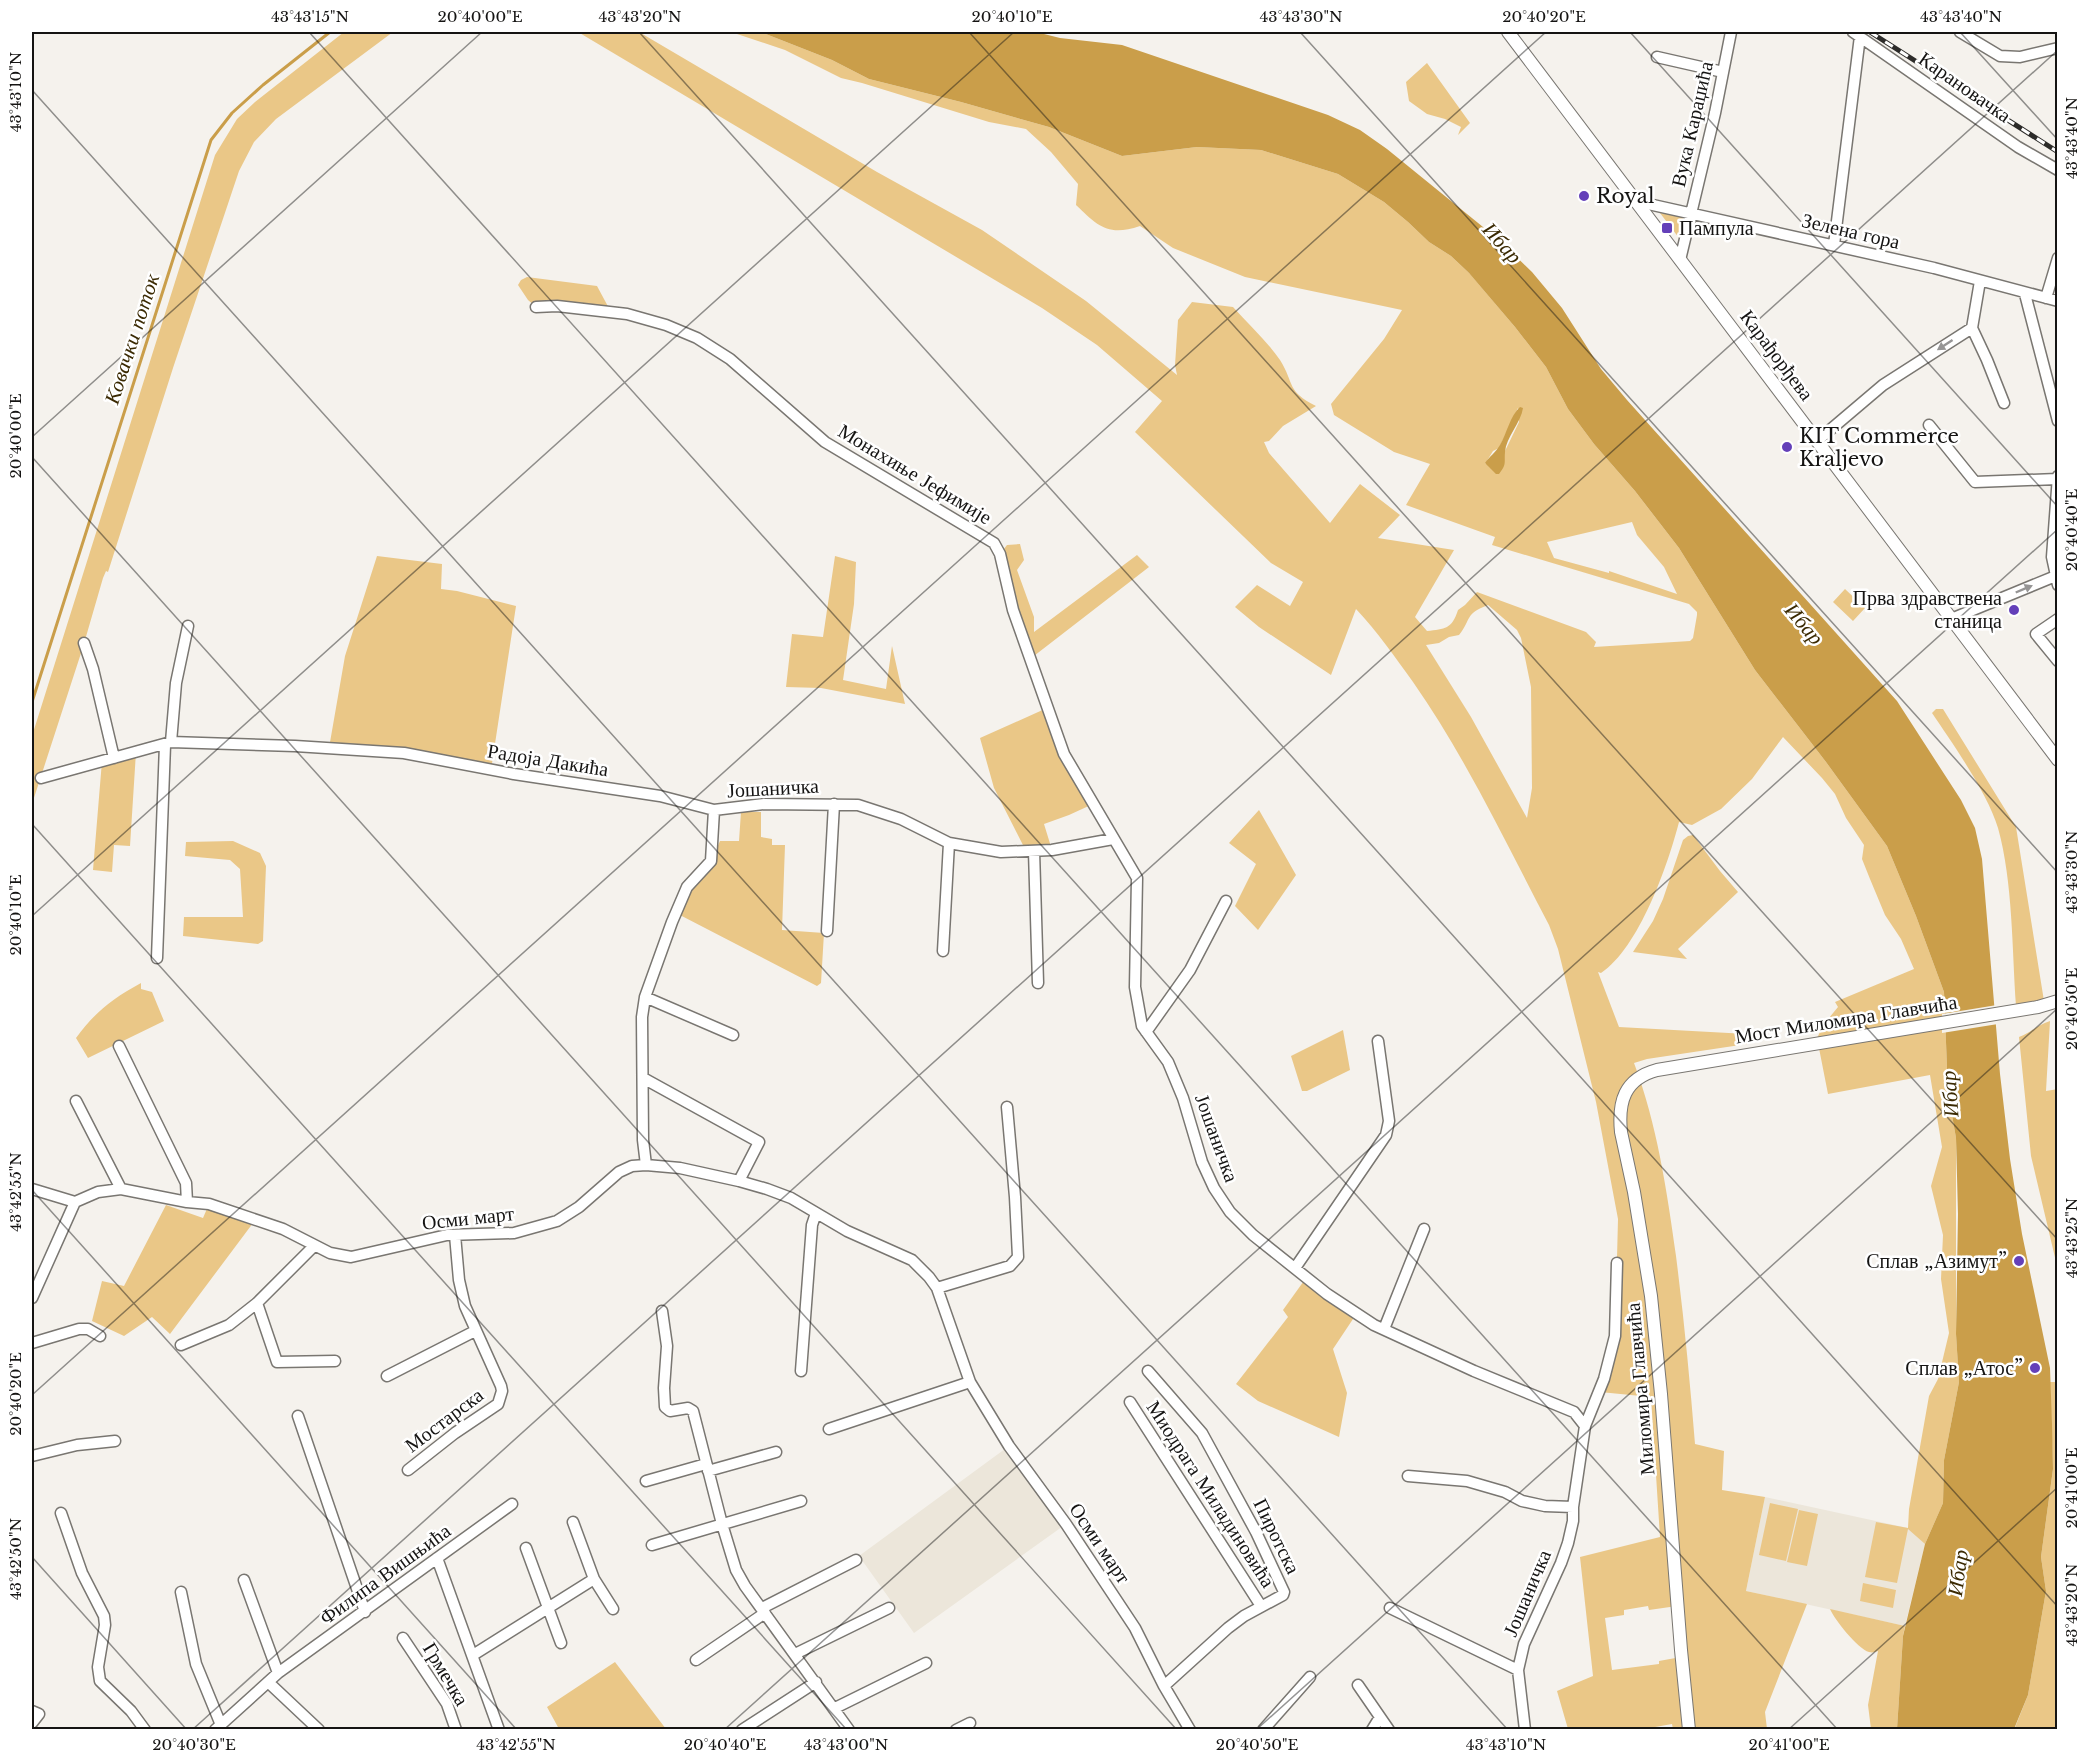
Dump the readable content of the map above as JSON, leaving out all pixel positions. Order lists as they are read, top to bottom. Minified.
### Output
{"streets":{"street":["Карановачка","Вука Караџића","Зелена гора","Карађорђева","Монахиње Јефимије","Радоја Дакића","Јошаничка","Мост Миломира Главчића","Осми март","Миломира Главчића","Мостарска","Миодрага Миладиновића","Пиротска","Филипа Вишњића","Грмечка"]},"crossings":[["Вука Караџића","Зелена гора"],["Вука Караџића","Карађорђева"],["Зелена гора","Карађорђева"],["Монахиње Јефимије","Јошаничка"],["Радоја Дакића","Јошаничка"],["Мост Миломира Главчића","Миломира Главчића"],["Осми март","Мостарска"],["Осми март","Пиротска"],["Миодрага Миладиновића","Пиротска"]],"water":["Ибар","Ковачки поток"],"places":{"other":["Royal","KIT Commerce Kraljevo","Прва здравствена станица","Сплав „Азимут”","Сплав „Атос”"],"transit":["Пампула"]},"coordinates":["43°43'15\"N","20°40'00\"E","43°43'20\"N","20°40'10\"E","43°43'30\"N","20°40'20\"E","43°43'40\"N","43°43'10\"N","20°40'40\"E","20°40'50\"E","43°42'55\"N","43°43'25\"N","20°41'00\"E","43°42'50\"N","20°40'30\"E","43°43'00\"N"]}
